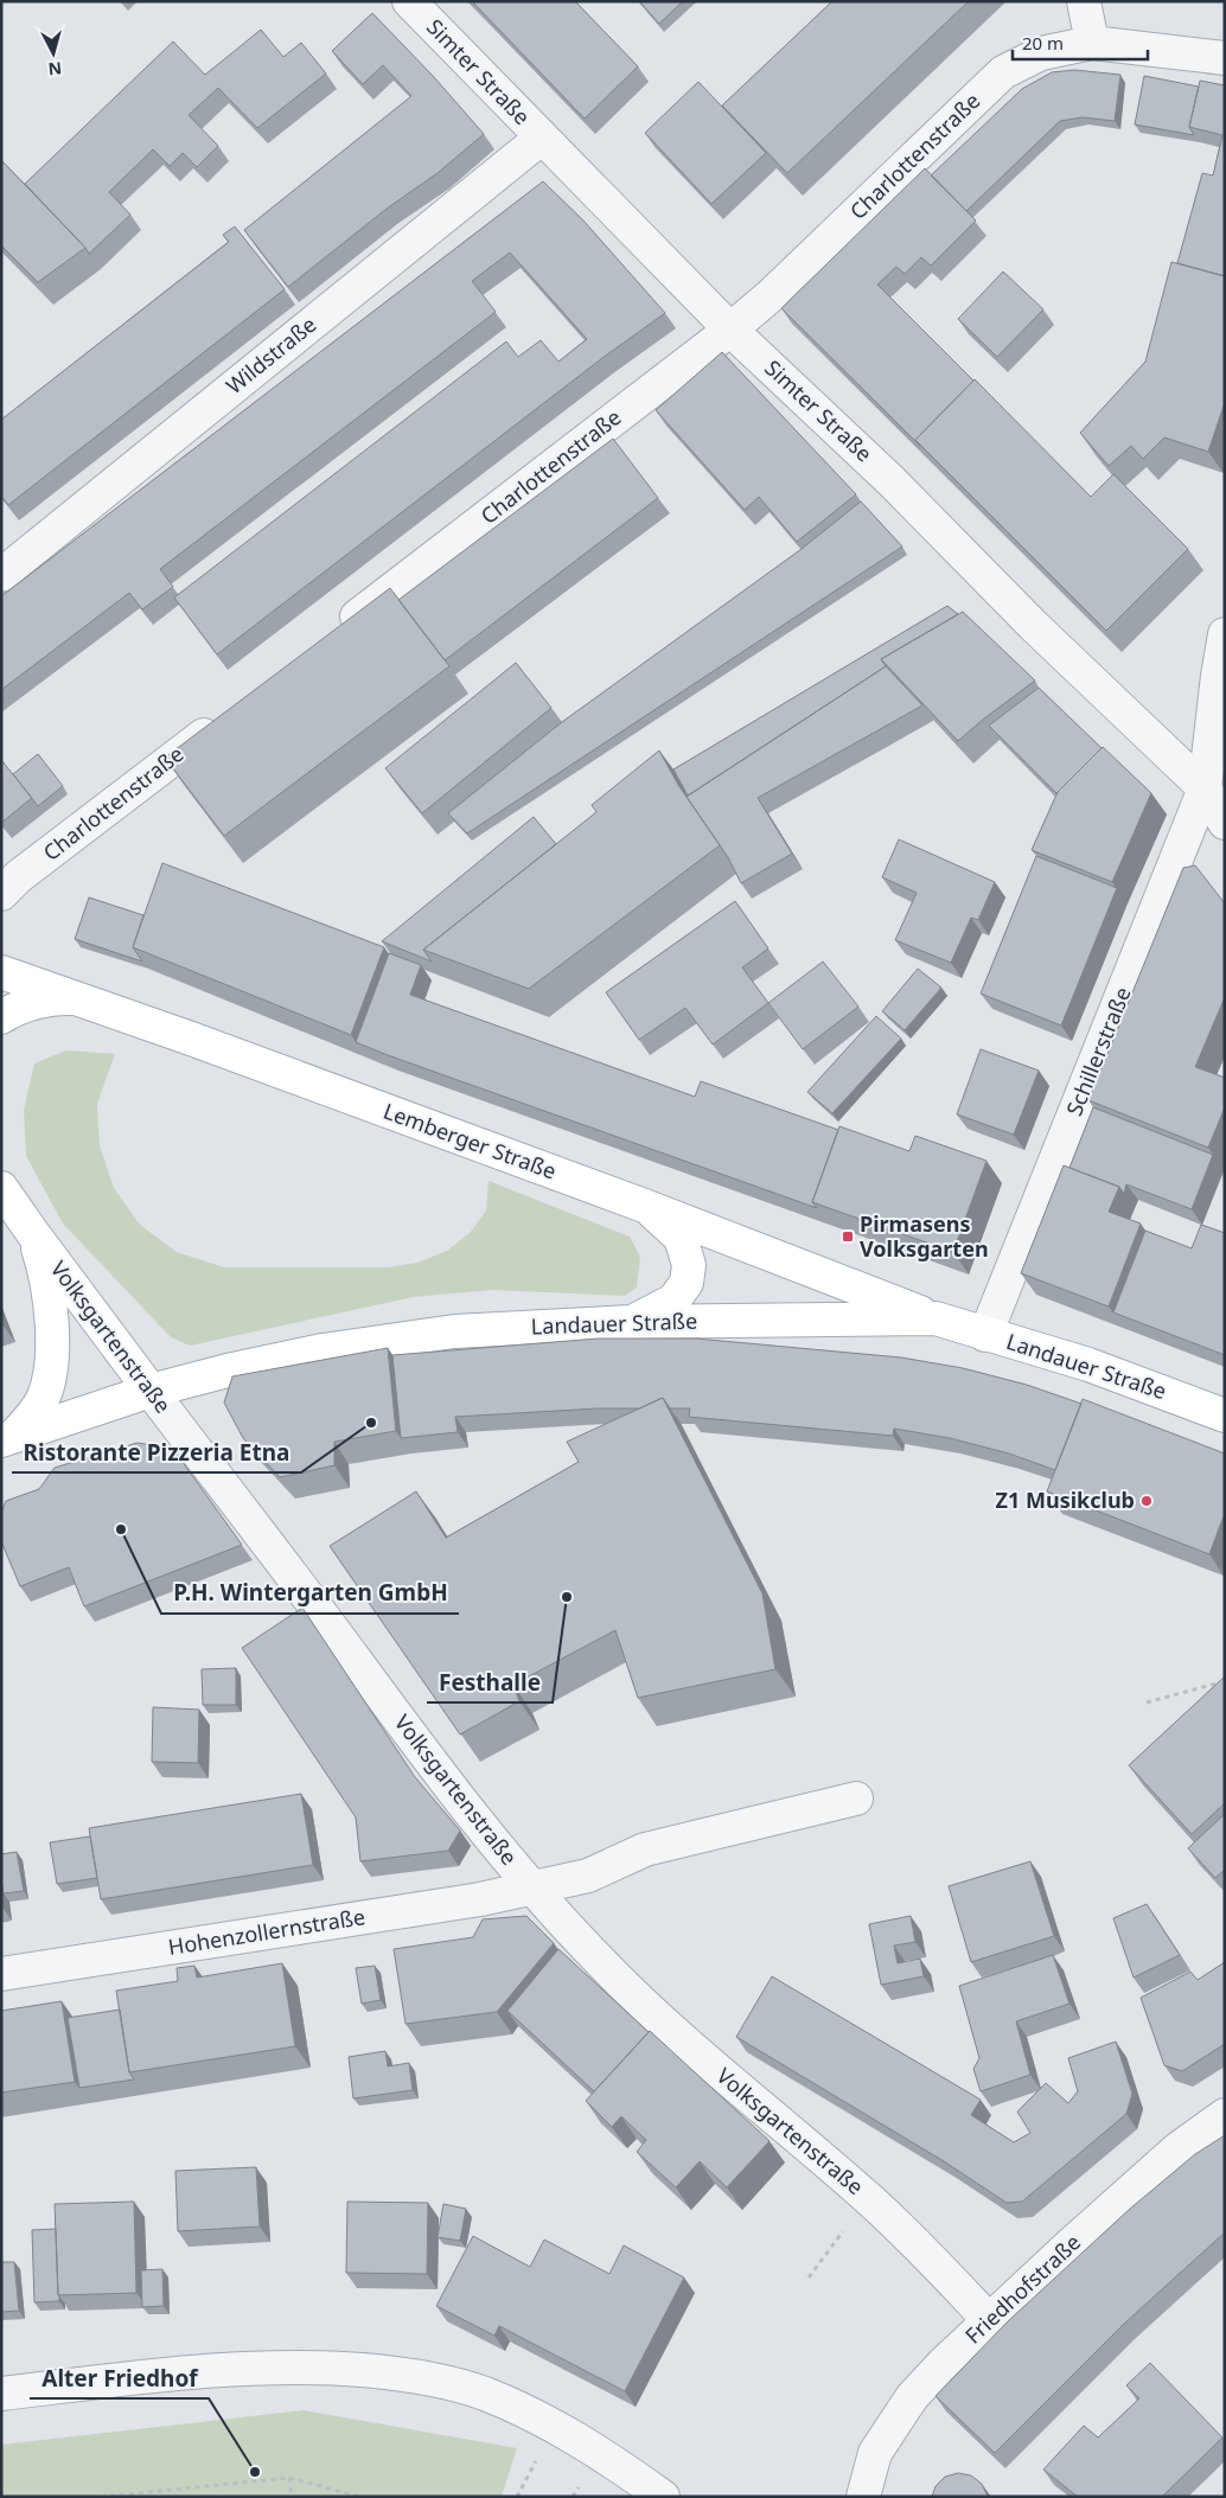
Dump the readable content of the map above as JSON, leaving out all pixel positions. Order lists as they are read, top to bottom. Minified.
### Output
{"streets":{"main road":["Lemberger Straße","Landauer Straße","Volksgartenstraße"],"street":["Simter Straße","Charlottenstraße","Wildstraße","Schillerstraße","Hohenzollernstraße","Friedhofstraße"]},"crossings":[["Simter Straße","Charlottenstraße"],["Simter Straße","Wildstraße"],["Simter Straße","Schillerstraße"],["Schillerstraße","Landauer Straße"],["Lemberger Straße","Landauer Straße"],["Landauer Straße","Volksgartenstraße"],["Volksgartenstraße","Hohenzollernstraße"],["Volksgartenstraße","Friedhofstraße"]],"places":{"transit":["Pirmasens Volksgarten"],"other":["Ristorante Pizzeria Etna","Z1 Musikclub","P.H. Wintergarten GmbH","Festhalle","Alter Friedhof"]},"scale_bar":"20 m","north":"bottom"}
